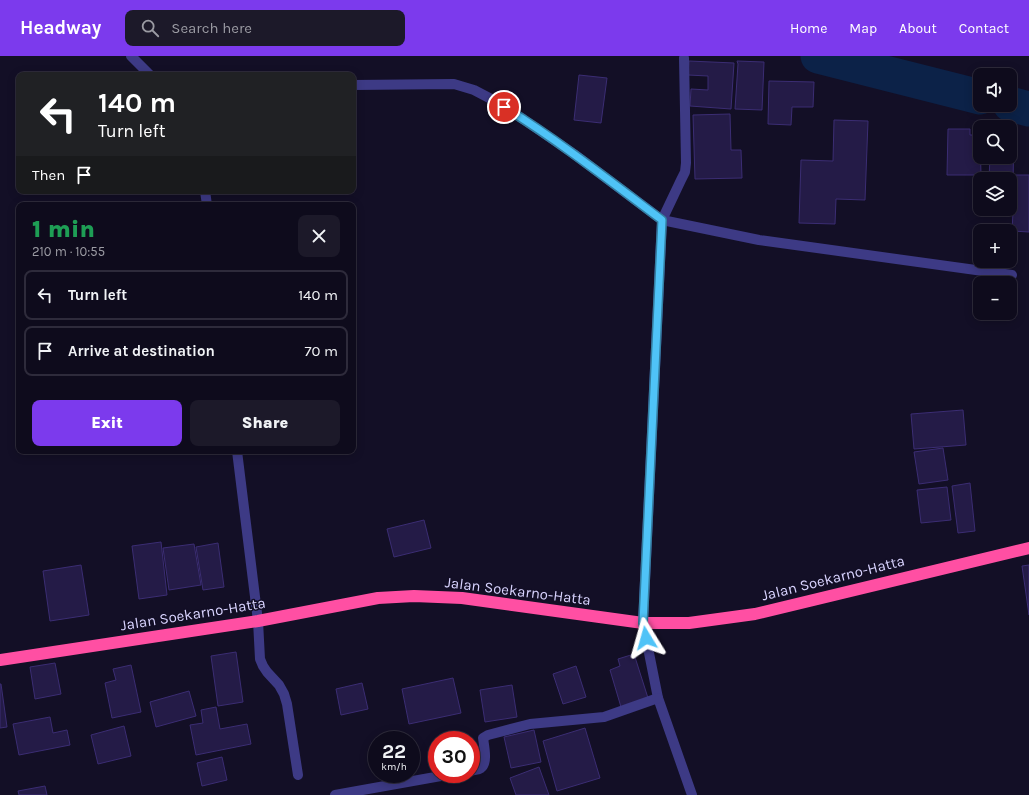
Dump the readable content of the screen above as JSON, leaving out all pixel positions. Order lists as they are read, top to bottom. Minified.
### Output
{"streets":{"highway":["Jalan Soekarno-Hatta"]},"page":{"header":"Headway","search":"Search here","nav":["Home","Map","About","Contact"],"map_buttons":["+","−"],"turn":["140 m","Turn left"],"then":"Then","heading":["1 min","210 m · 10:55"],"list":[{"name":"Turn left","value":"140 m"},{"name":"Arrive at destination","value":"70 m"}],"buttons":["Exit","Share"],"speed":"22 km/h","limit":"30"}}
